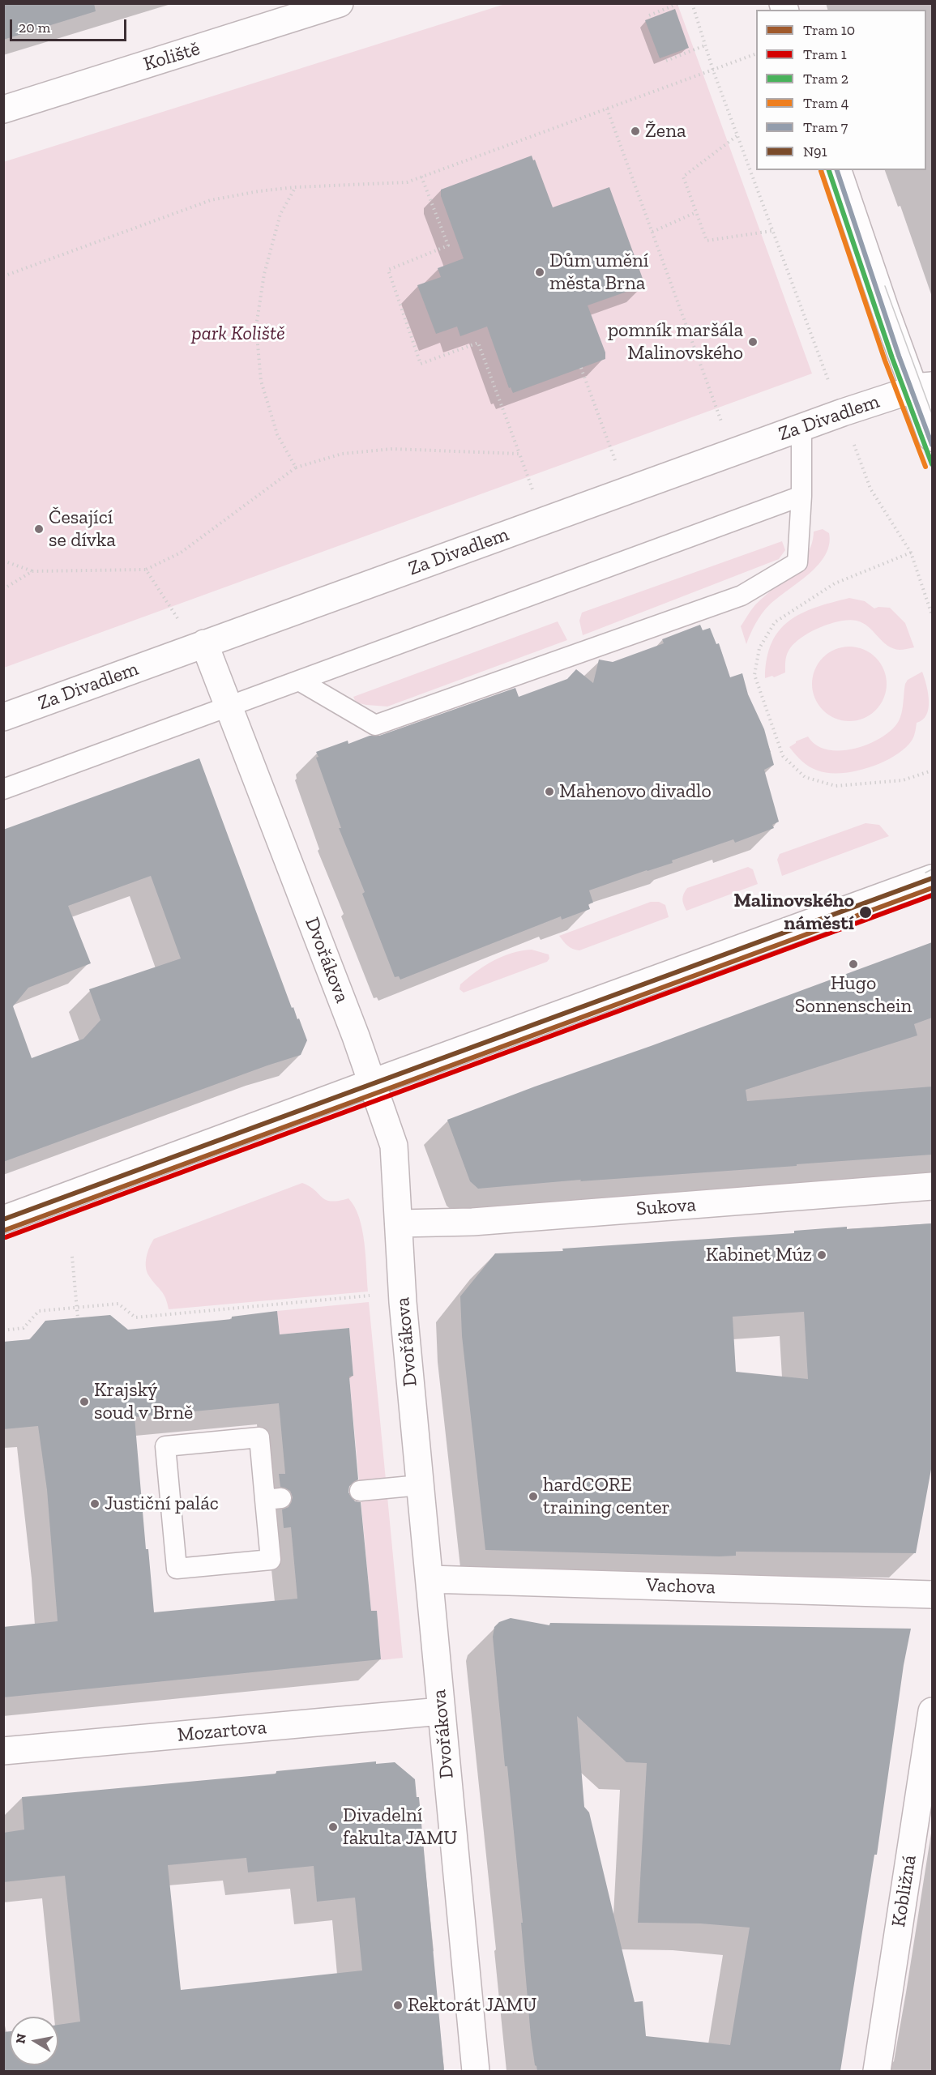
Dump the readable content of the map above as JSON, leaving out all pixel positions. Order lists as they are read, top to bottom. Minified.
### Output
{"streets":{"street":["Koliště","Za Divadlem","Dvořákova","Sukova","Vachova","Mozartova","Kobližná"]},"crossings":[["Za Divadlem","Dvořákova"],["Dvořákova","Sukova"],["Dvořákova","Vachova"],["Dvořákova","Mozartova"]],"parks":["park Koliště"],"places":["Žena","Dům umění města Brna","pomník maršála Malinovského","Česající se dívka","Mahenovo divadlo","Malinovského náměstí","Hugo Sonnenschein","Kabinet Múz","Krajský soud v Brně","hardCORE training center","Justiční palác","Divadelní fakulta JAMU","Rektorát JAMU"],"lines":["tram line 2","tram line 7","tram line 4","transit line N91","tram line 10","tram line 1"],"legend":["Tram 10","Tram 1","Tram 2","Tram 4","Tram 7","N91"],"scale_bar":"20 m","north":"left"}
